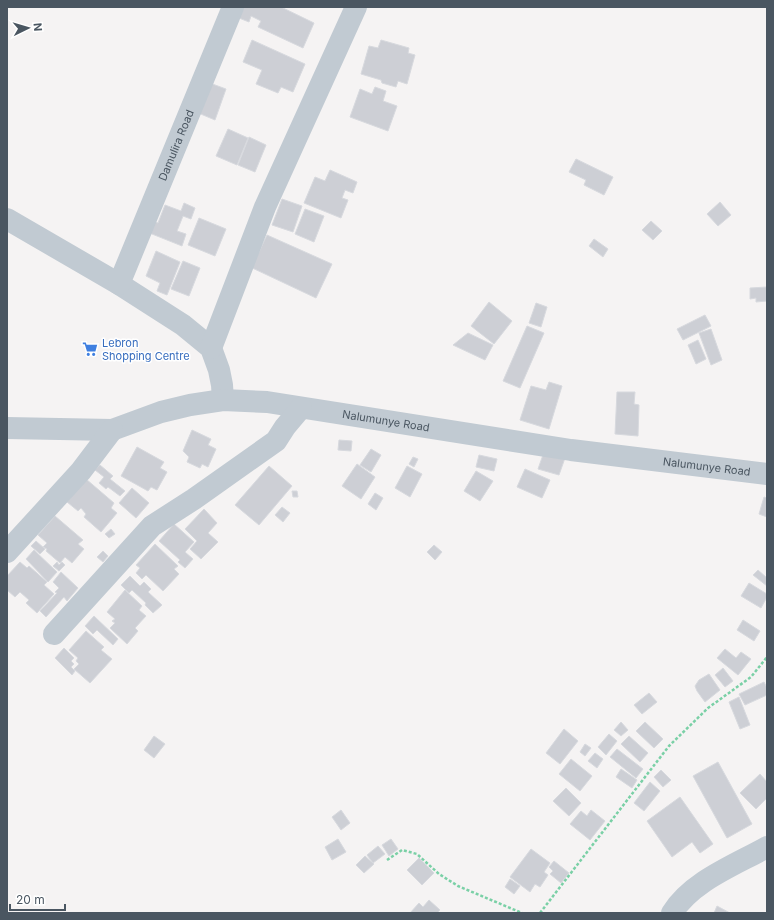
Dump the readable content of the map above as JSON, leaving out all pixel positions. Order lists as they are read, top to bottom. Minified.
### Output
{"streets":{"street":["Damulira Road","Nalumunye Road"]},"places":{"supermarket":["Lebron Shopping Centre"]},"scale_bar":"20 m","north":"right"}
